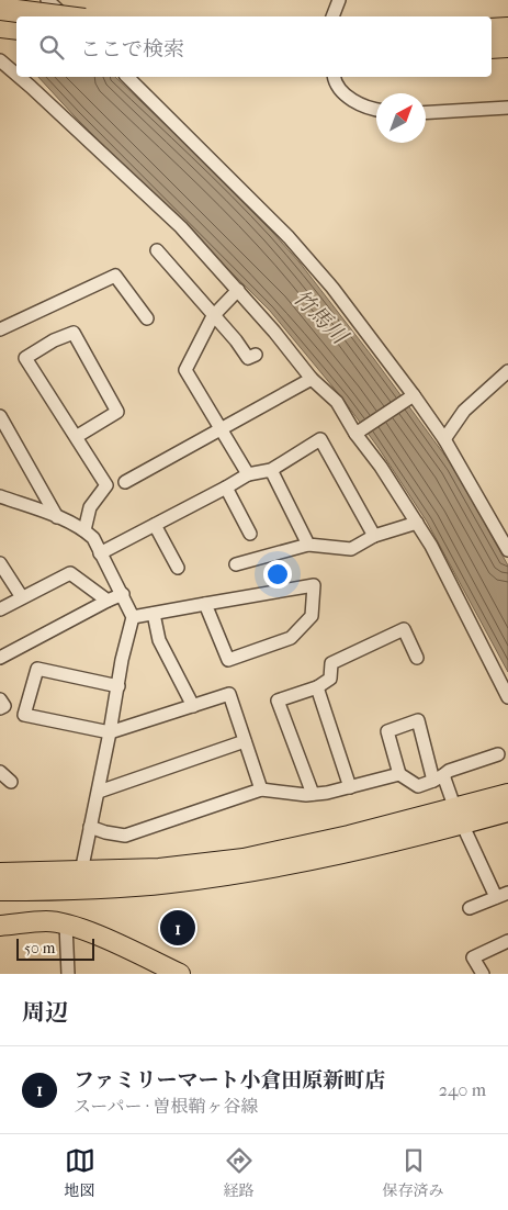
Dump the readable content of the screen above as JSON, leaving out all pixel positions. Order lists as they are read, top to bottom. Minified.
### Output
{"water":["竹馬川"],"scale_bar":"50 m","north":"top right","page":{"search":"ここで検索","pins":"1","scale":"50 m","heading":"周辺","list":[{"mark":"1","name":"ファミリーマート小倉田原新町店","note":"スーパー · 曽根鞘ヶ谷線","value":"240 m"}],"nav":["地図","経路","保存済み"]}}
